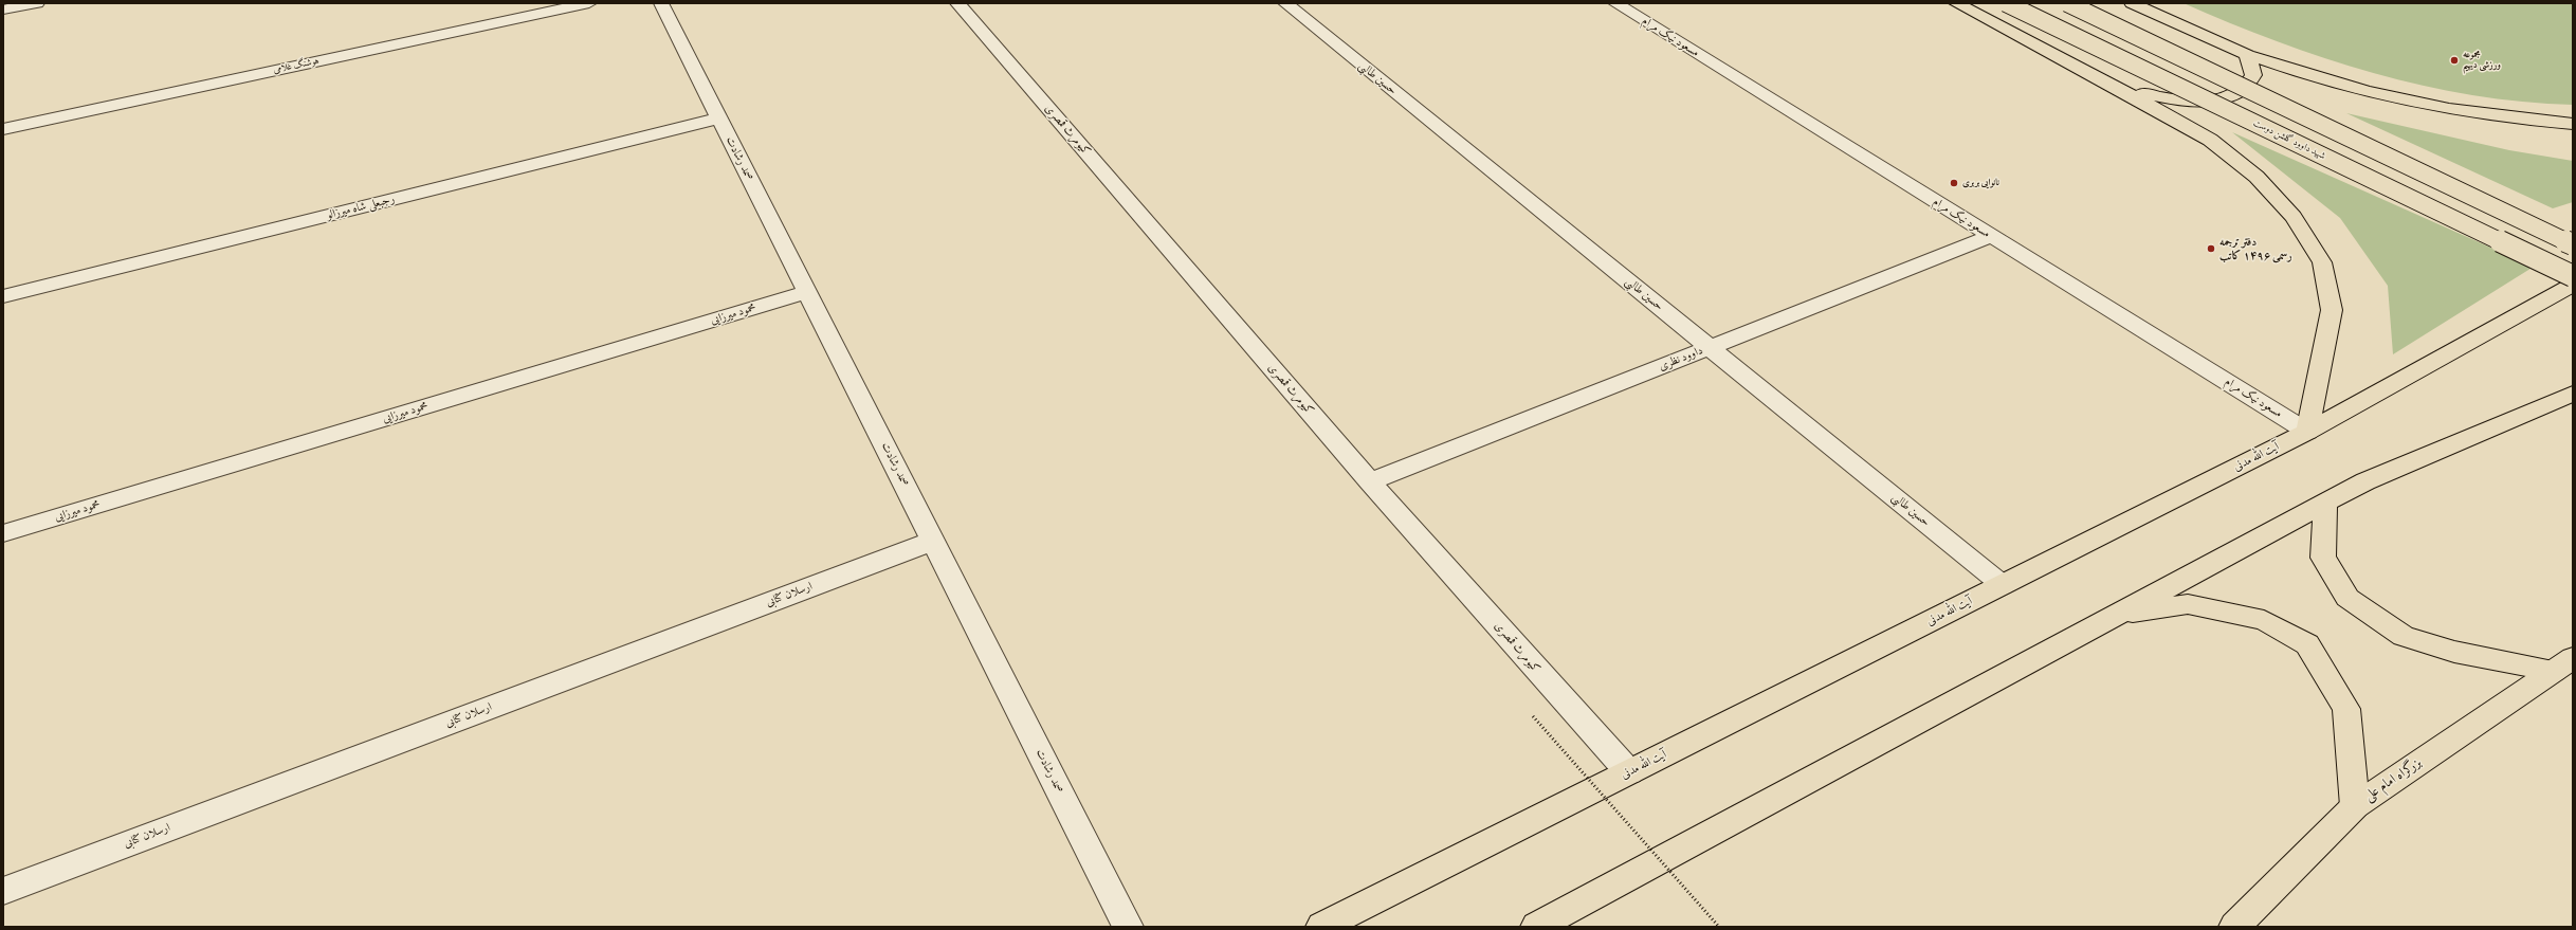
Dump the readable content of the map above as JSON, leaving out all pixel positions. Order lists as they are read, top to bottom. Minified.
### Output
{"streets":{"main road":["شهید داوود گلشن دوست","آیت الله مدنی","بزرگراه امام علی"],"street":["مسعود نیک مرام","هوشنگ غلامی","حسین طالبی","کیومرث قمصری","صمد رشادت","رجبعلی شاه میرزالو","محمود میرزایی","داوود نظری","ارسلان کتابی"]},"crossings":[["مسعود نیک مرام","داوود نظری"],["مسعود نیک مرام","آیت الله مدنی"],["حسین طالبی","داوود نظری"],["حسین طالبی","آیت الله مدنی"],["کیومرث قمصری","داوود نظری"],["کیومرث قمصری","آیت الله مدنی"],["صمد رشادت","رجبعلی شاه میرزالو"],["صمد رشادت","محمود میرزایی"],["صمد رشادت","ارسلان کتابی"]],"places":["مجموعه ورزشی دیهیم","نانوایی بربری","دفتر ترجمه رسمی ۱۴۹۶ کاتب"]}
